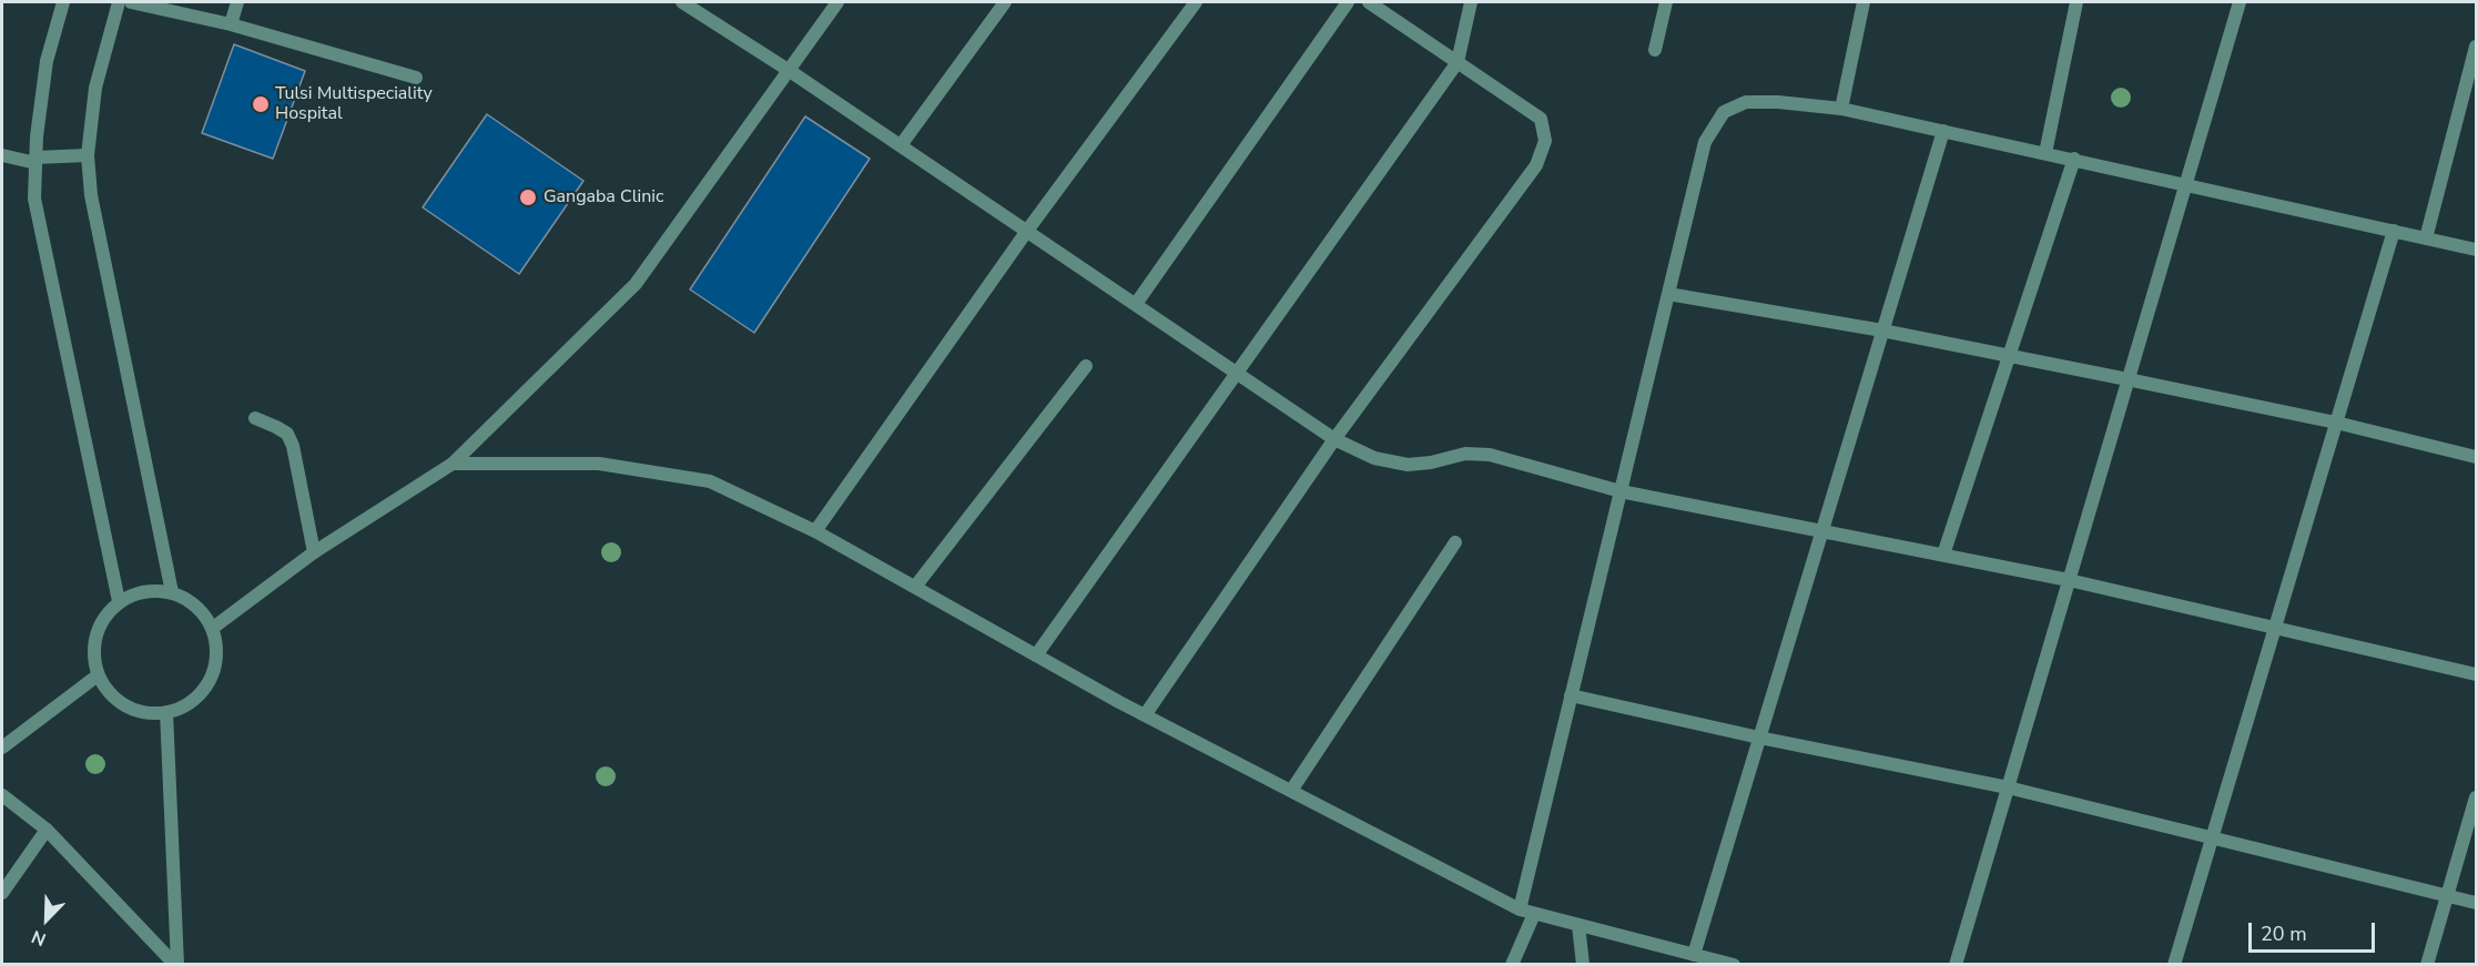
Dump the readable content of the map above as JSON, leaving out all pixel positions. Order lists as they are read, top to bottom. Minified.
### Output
{"places":["Tulsi Multispeciality Hospital","Gangaba Clinic"],"scale_bar":"20 m","north":"bottom left"}
